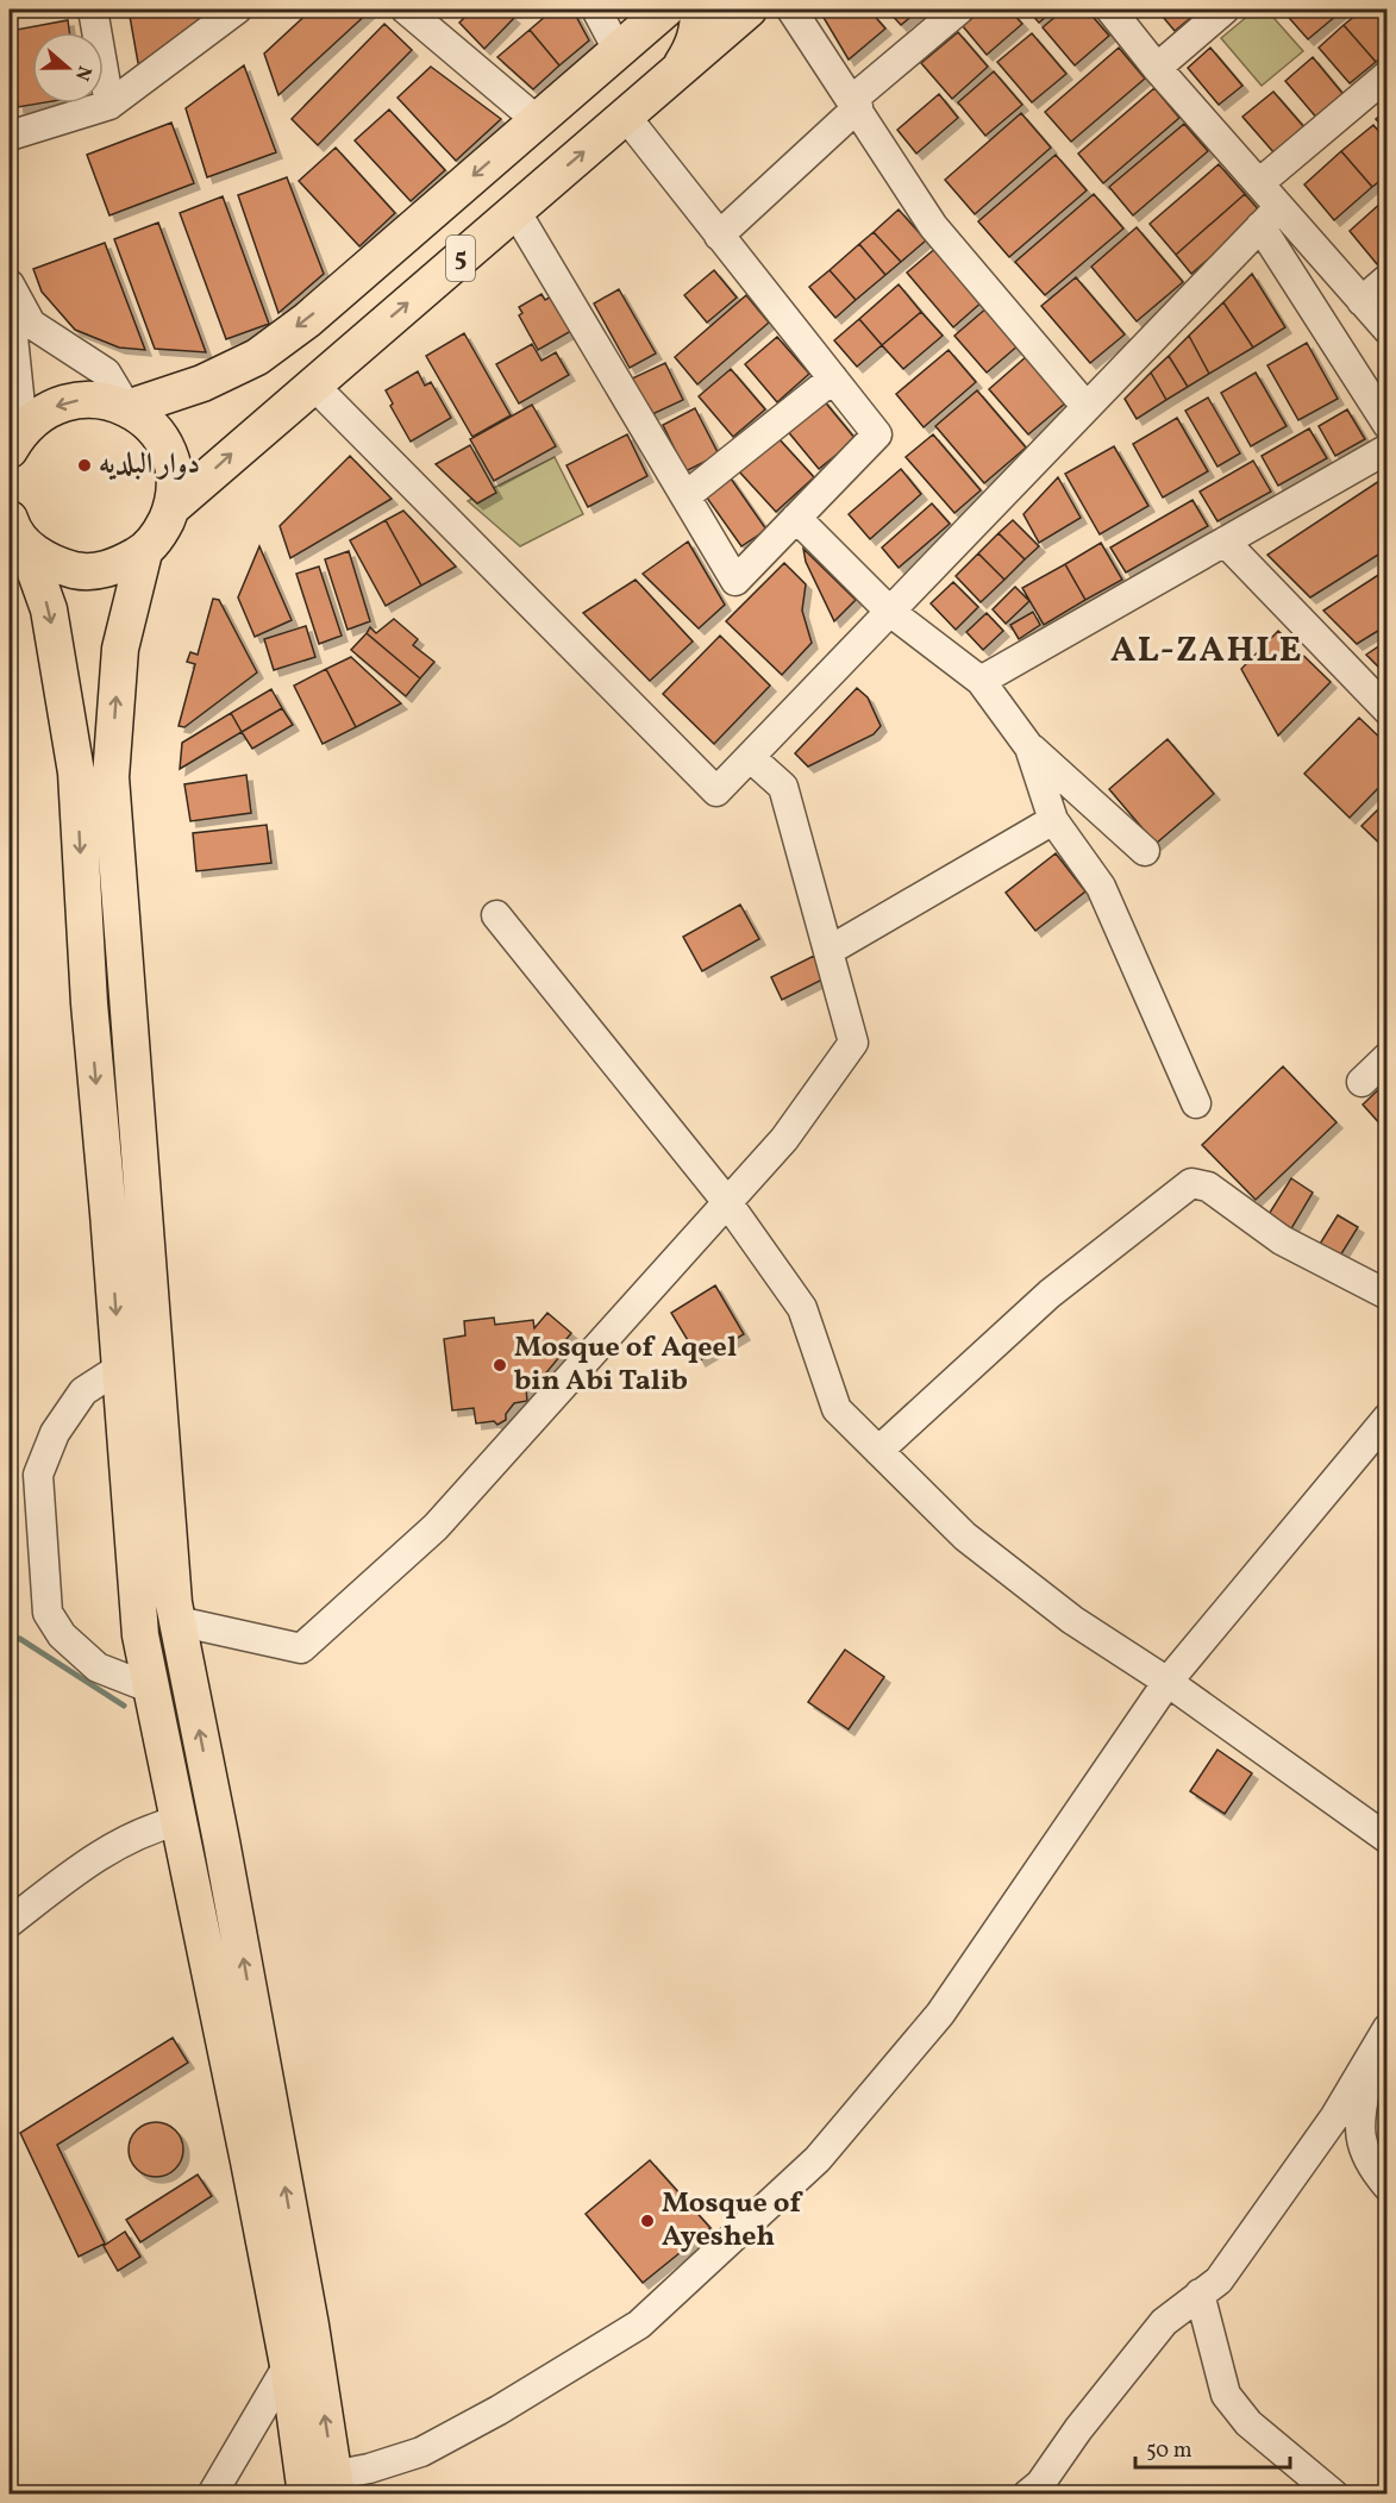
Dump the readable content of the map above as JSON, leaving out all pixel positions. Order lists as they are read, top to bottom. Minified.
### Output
{"streets":{"main road":["5"]},"districts":["AL-ZAHLE"],"places":["دوار البلديه","Mosque of Aqeel bin Abi Talib","Mosque of Ayesheh"],"scale_bar":"50 m","north":"right"}
